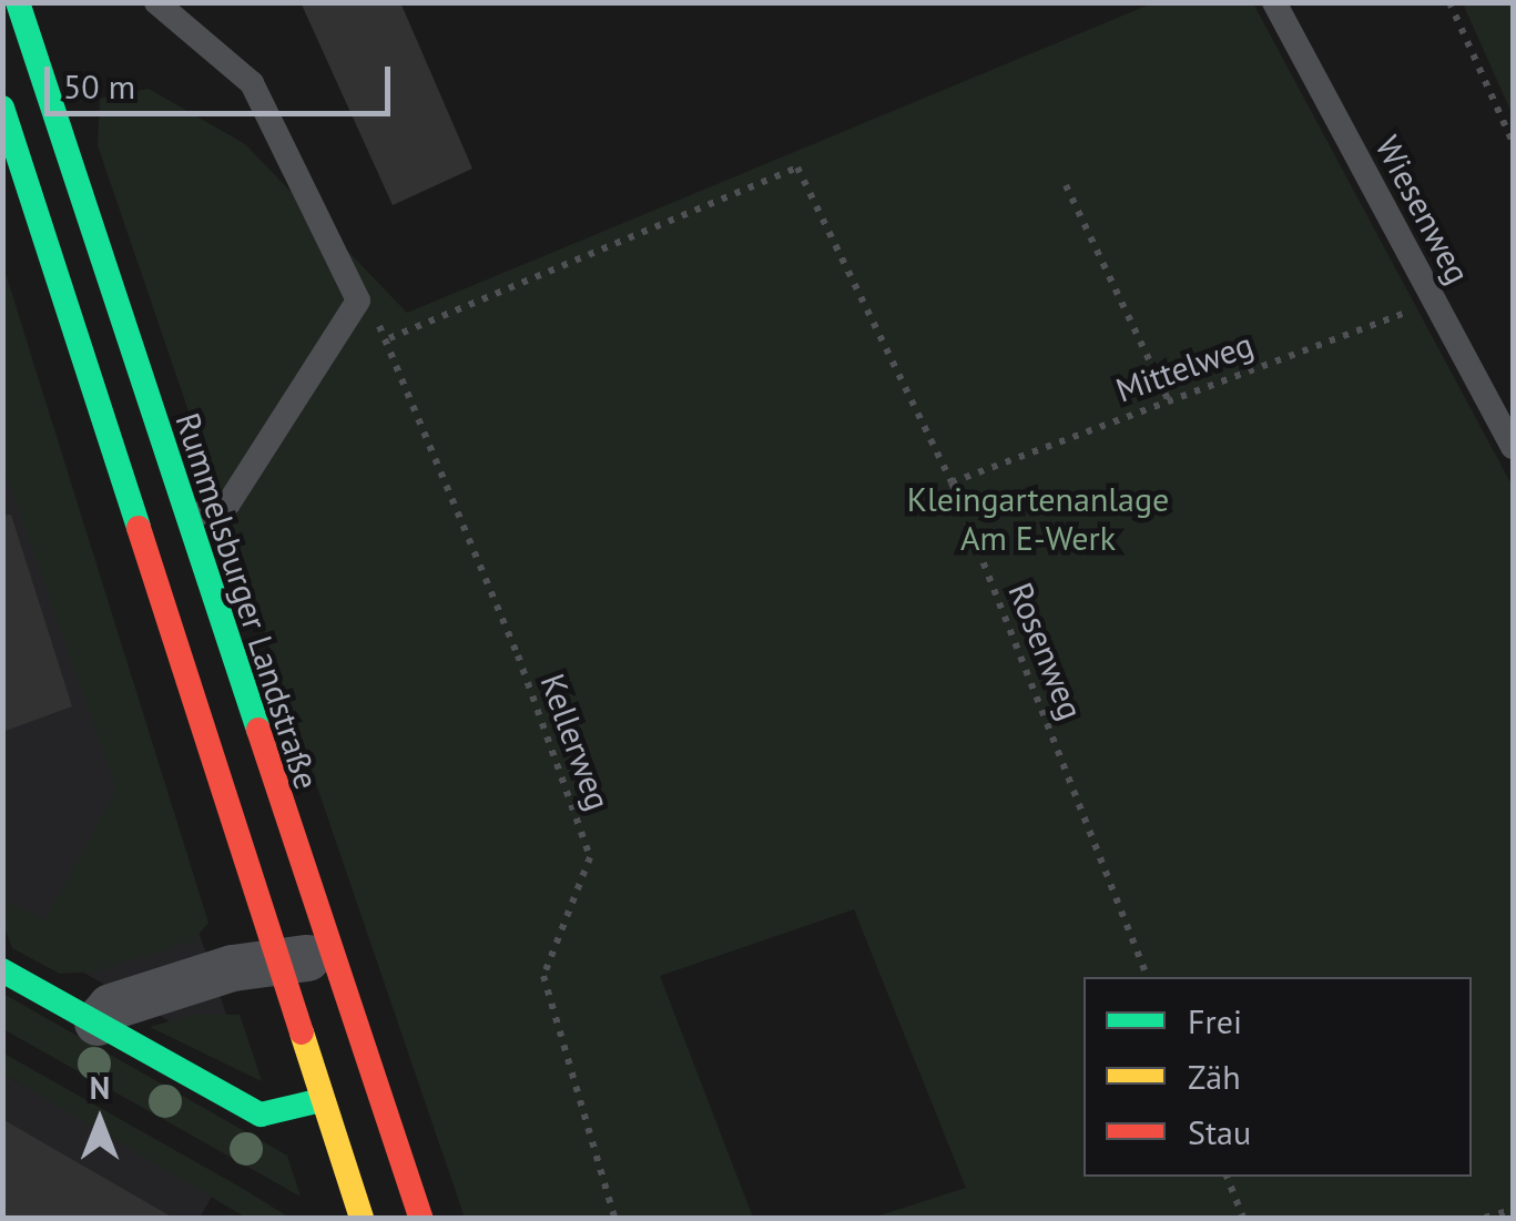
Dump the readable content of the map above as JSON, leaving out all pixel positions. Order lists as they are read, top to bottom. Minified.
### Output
{"streets":{"main road":["Rummelsburger Landstraße"],"lane":["Wiesenweg"],"path":["Mittelweg","Rosenweg","Kellerweg"]},"crossings":[["Wiesenweg","Mittelweg"],["Mittelweg","Rosenweg"],["Rosenweg","Kellerweg"]],"parks":["Kleingartenanlage Am E-Werk"],"legend":["Frei","Zäh","Stau"],"scale_bar":"50 m","north":"top"}
